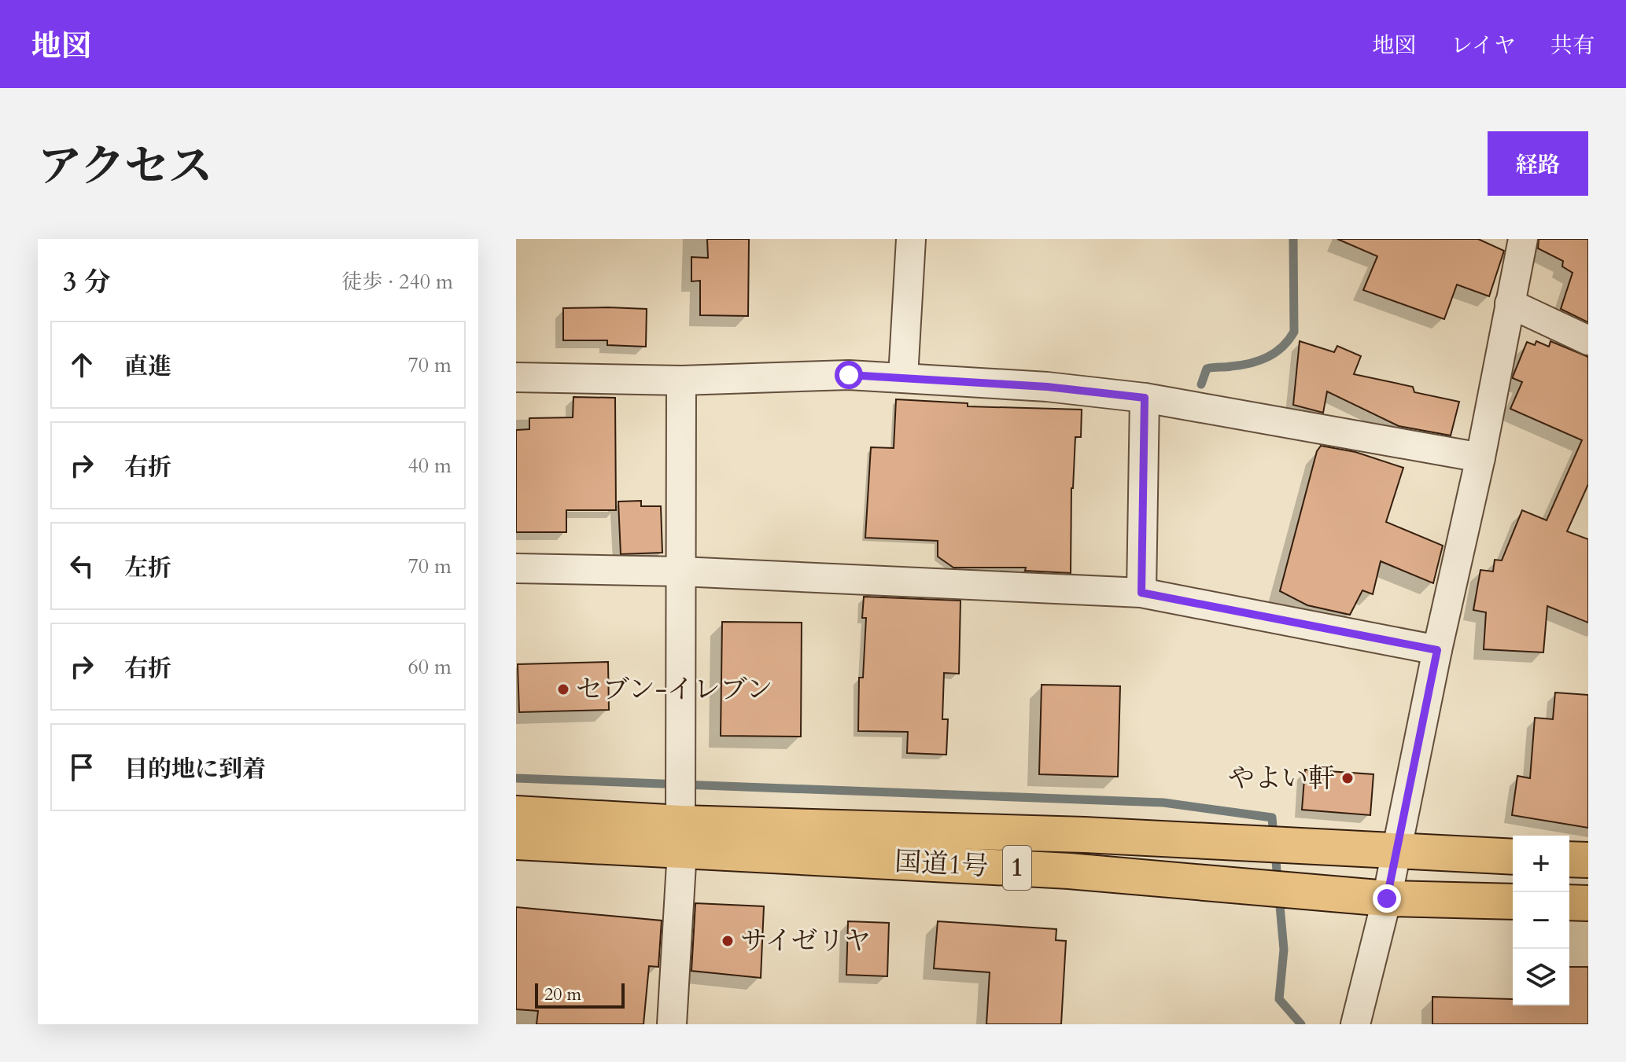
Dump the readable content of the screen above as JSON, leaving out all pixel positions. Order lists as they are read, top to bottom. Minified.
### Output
{"streets":{"highway":["国道1号","1"]},"places":["セブン-イレブン","やよい軒","サイゼリヤ"],"scale_bar":"20 m","page":{"header":"地図","nav":["地図","レイヤ","共有"],"title":"アクセス","buttons":"経路","heading":["3 分","徒歩 · 240 m"],"list":[["直進","70 m"],["右折","40 m"],["左折","70 m"],["右折","60 m"],"目的地に到着"],"map_buttons":["+","−"],"scale":"20 m"}}
